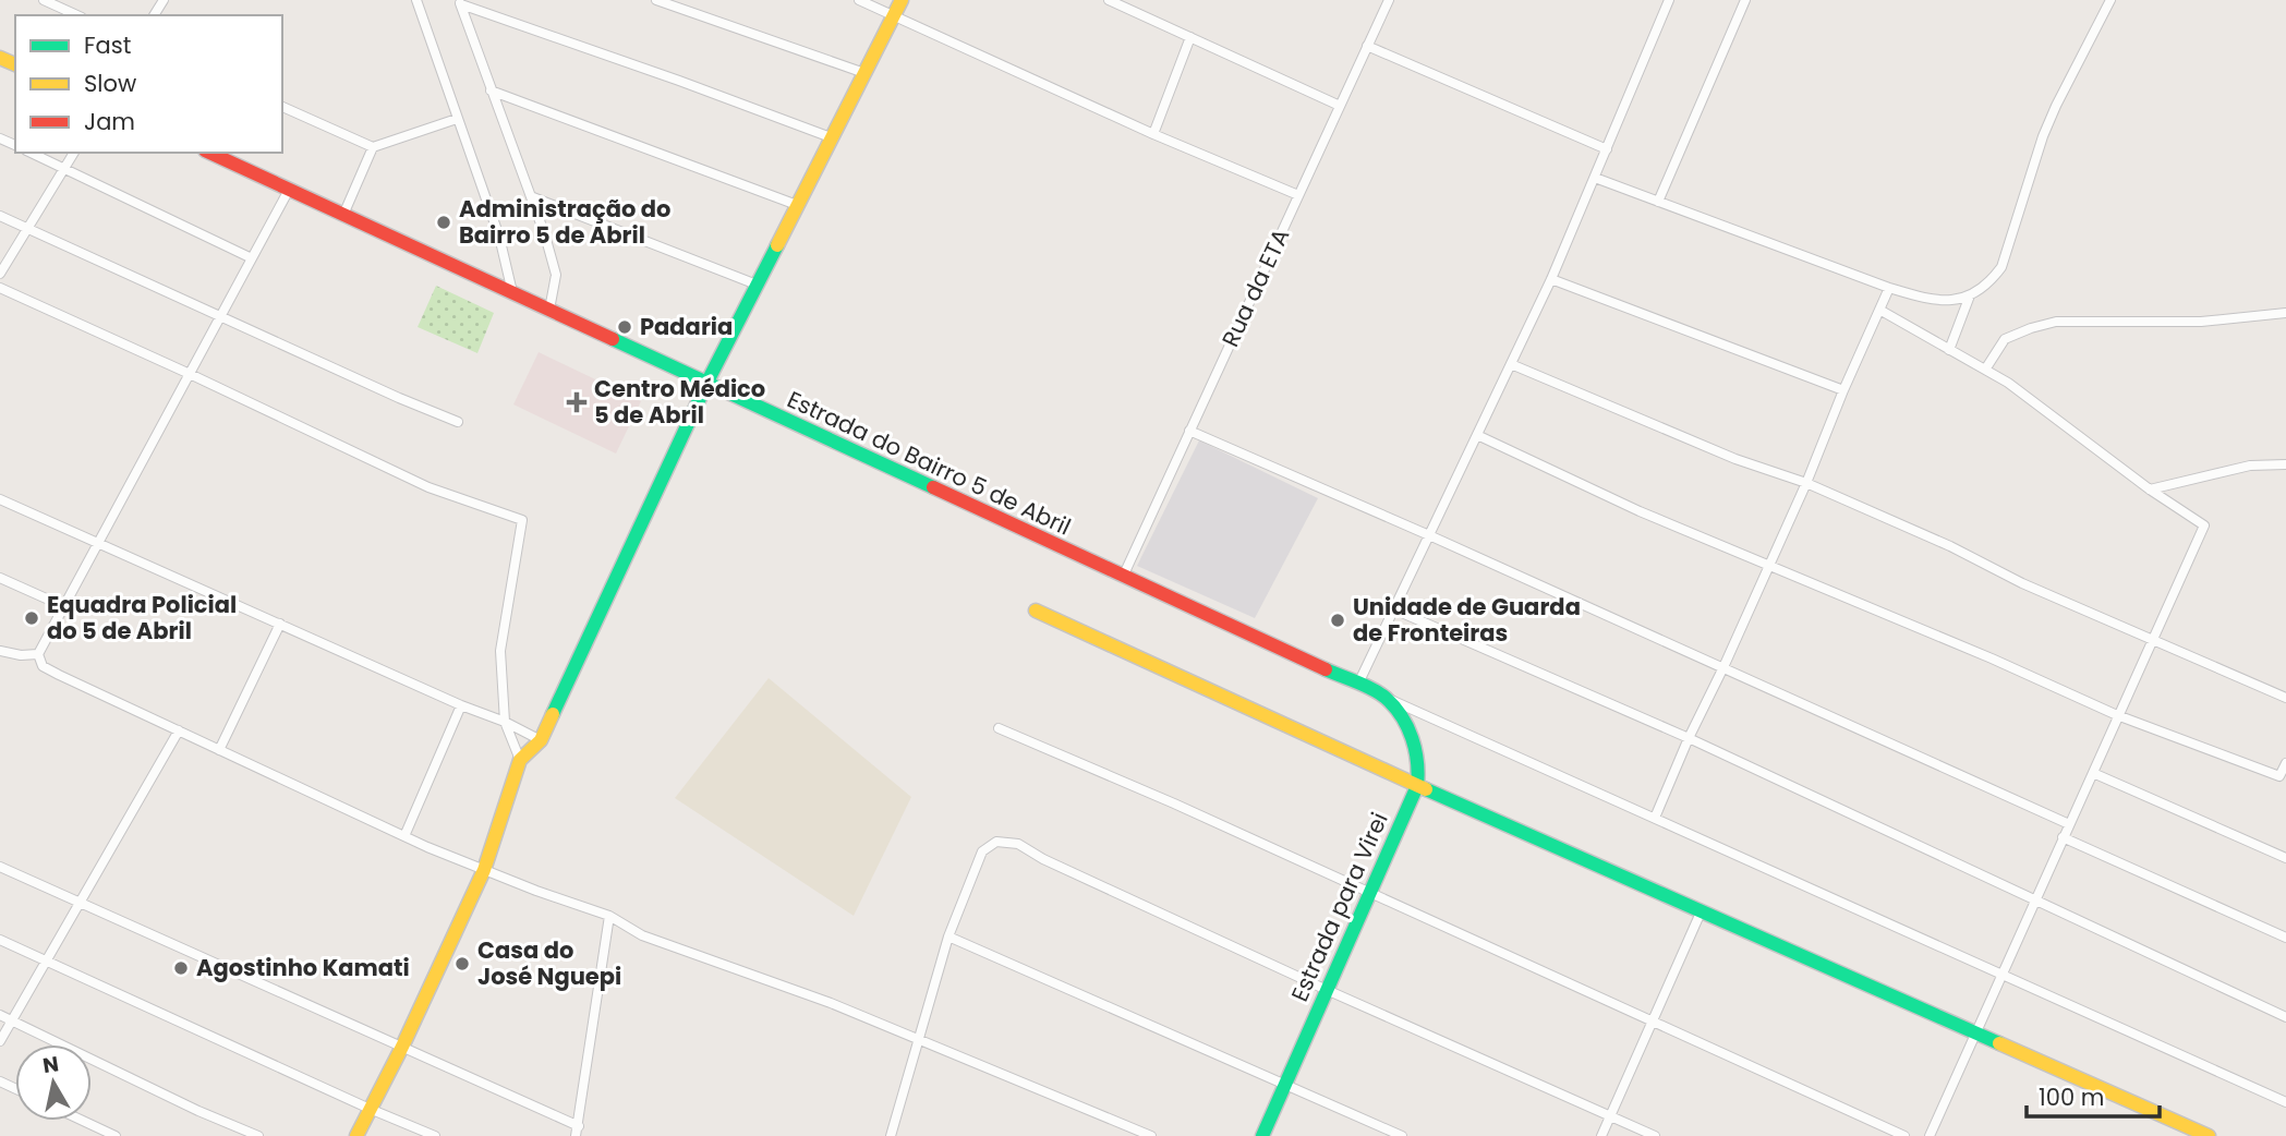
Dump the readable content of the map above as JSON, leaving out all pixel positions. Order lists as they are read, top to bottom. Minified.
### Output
{"streets":{"street":["Rua da ETA","Estrada do Bairro 5 de Abril","Estrada para Virei"]},"crossings":[["Rua da ETA","Estrada do Bairro 5 de Abril"],["Estrada do Bairro 5 de Abril","Estrada para Virei"]],"places":{"other":["Administração do Bairro 5 de Abril","Padaria","Equadra Policial do 5 de Abril","Unidade de Guarda de Fronteiras","Casa do José Nguepi","Agostinho Kamati"],"health":["Centro Médico 5 de Abril"]},"legend":["Fast","Slow","Jam"],"scale_bar":"100 m","north":"top"}
